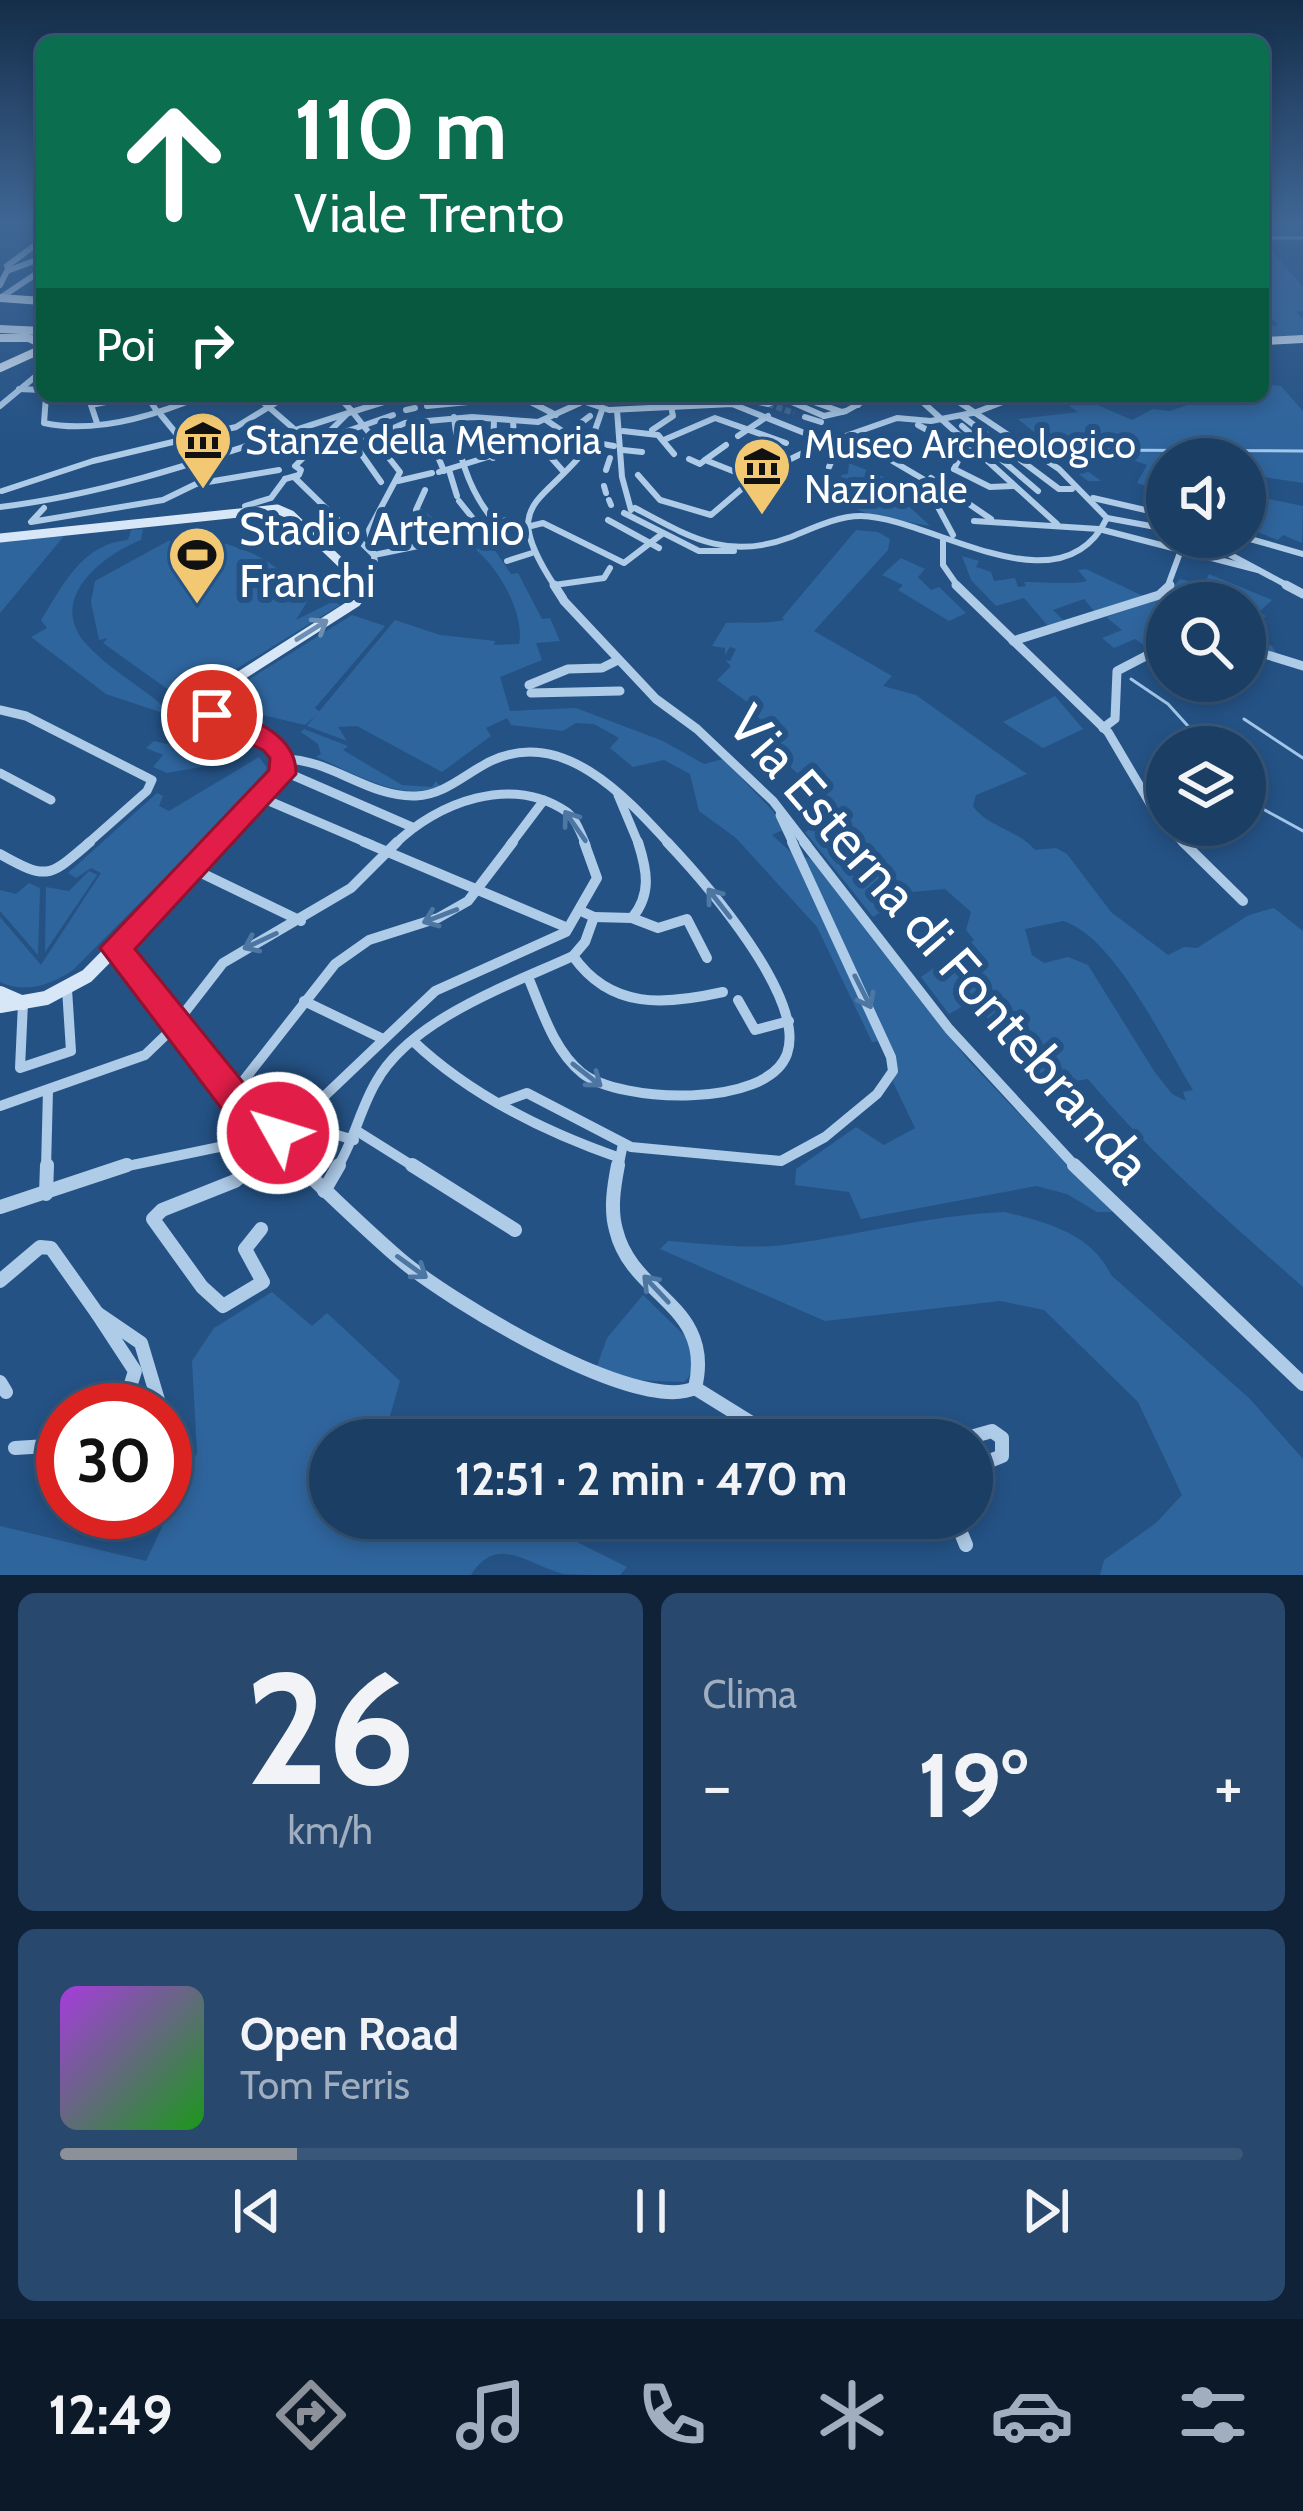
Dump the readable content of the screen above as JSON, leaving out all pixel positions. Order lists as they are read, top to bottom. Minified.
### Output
{"streets":{"street":["Via Esterna di Fontebranda"]},"places":{"museum":["Stanze della Memoria","Museo Archeologico Nazionale"],"sports":["Stadio Artemio Franchi"]},"page":{"turn":["110 m","Viale Trento"],"then":"Poi","limit":"30","trip":"12:51 · 2 min · 470 m","tile":[["26","km/h"],"Clima"],"heat":["−","19°","+"],"song":["Open Road","Tom Ferris"],"tabs":"12:49"}}
